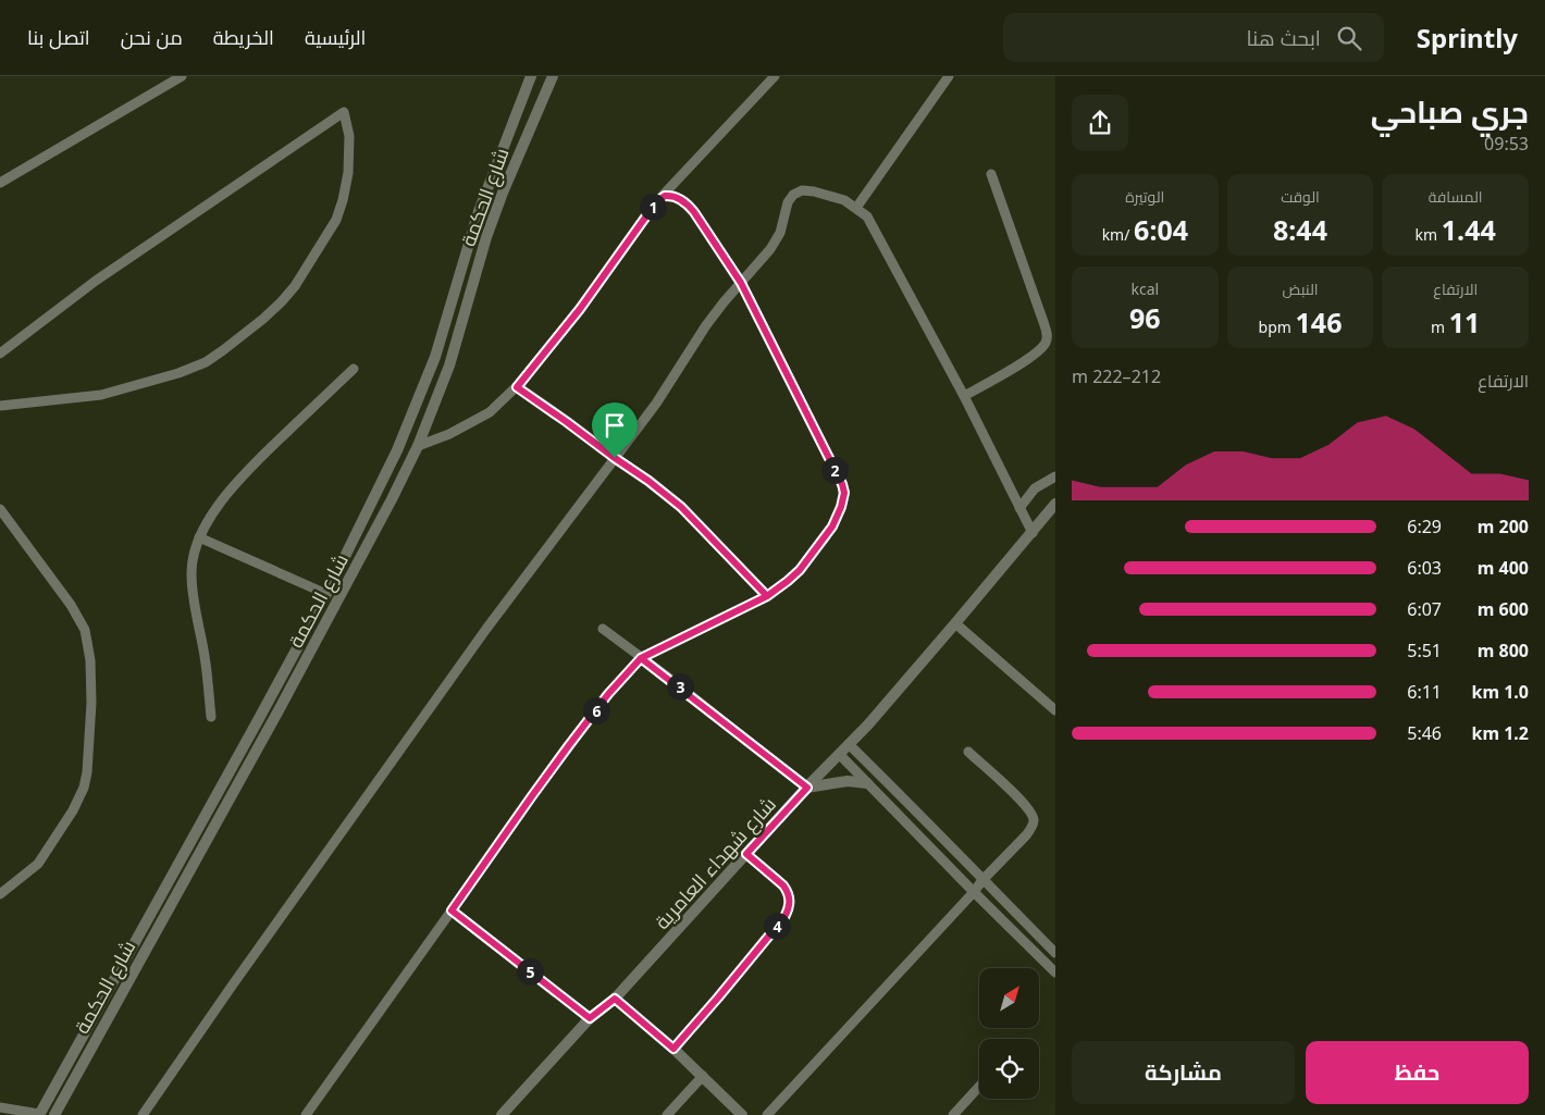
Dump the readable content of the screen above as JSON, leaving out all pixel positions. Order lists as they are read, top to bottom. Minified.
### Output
{"streets":{"street":["شارع الحكمة","شارع شهداء العامرية"]},"north":"top right","page":{"header":"Sprintly","search":"ابحث هنا","nav":["الرئيسية","الخريطة","من نحن","اتصل بنا"],"heading":["جري صباحي","09:53"],"stats":[["المسافة","1.44 km"],["الوقت","8:44"],["الوتيرة","6:04 /km"],["الارتفاع","11 m"],["النبض","146 bpm"],["kcal","96"]],"pins":["1","2","3","6","4","5"],"chart":["الارتفاع","212–222 m"],"list":[{"name":"200 m","note":"6:29"},{"name":"400 m","note":"6:03"},{"name":"600 m","note":"6:07"},{"name":"800 m","note":"5:51"},{"name":"1.0 km","note":"6:11"},{"name":"1.2 km","note":"5:46"}],"buttons":["حفظ","مشاركة"]}}
